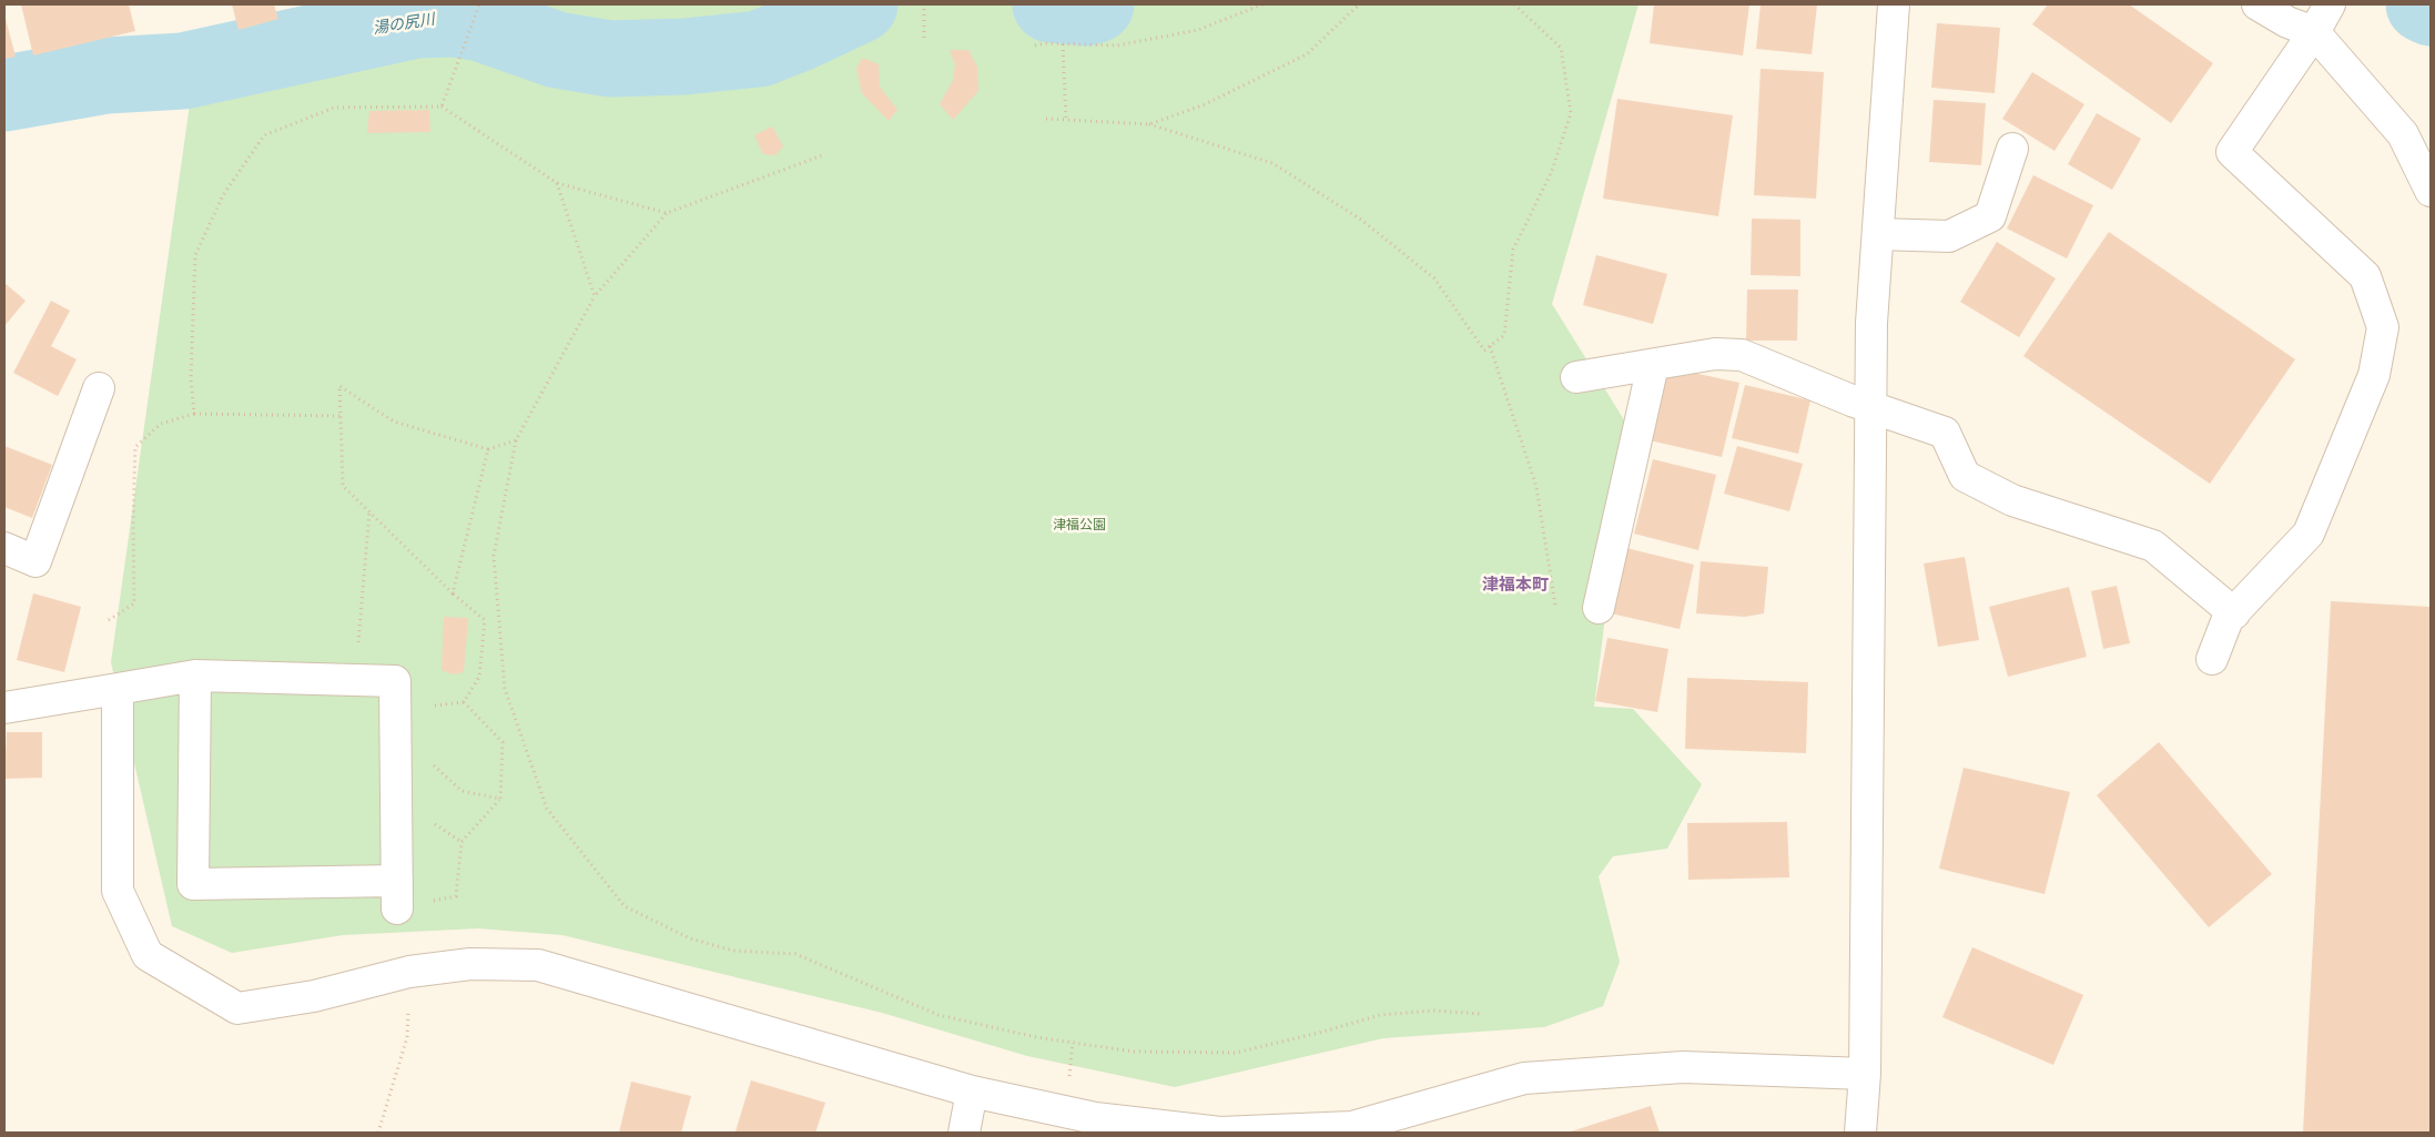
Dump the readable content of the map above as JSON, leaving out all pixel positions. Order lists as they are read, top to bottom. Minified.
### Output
{"districts":["津福本町"],"water":["湯の尻川"],"parks":["津福公園"]}
